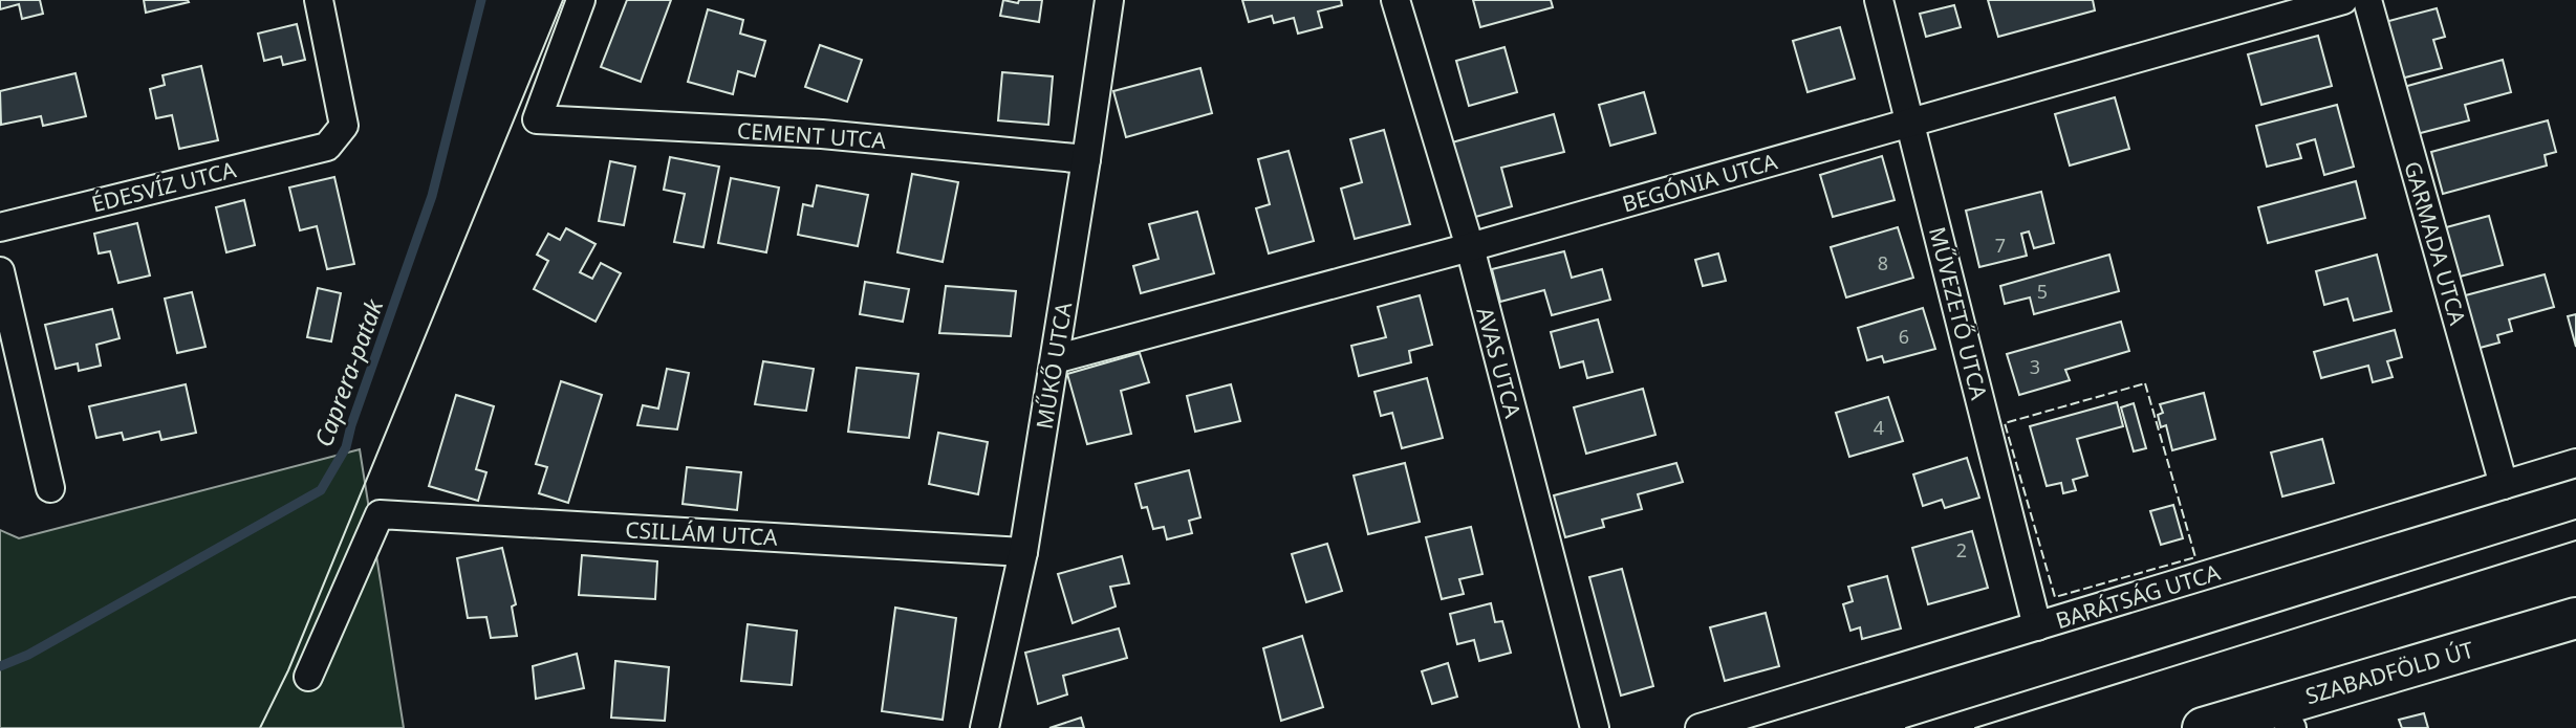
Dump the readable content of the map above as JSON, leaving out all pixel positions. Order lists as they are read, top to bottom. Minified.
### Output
{"streets":{"main road":["SZABADFÖLD ÚT"],"street":["CEMENT UTCA","BEGÓNIA UTCA","ÉDESVÍZ UTCA","GARMADA UTCA","MŰVEZETŐ UTCA","AVAS UTCA","MŰKŐ UTCA","CSILLÁM UTCA","BARÁTSÁG UTCA"]},"crossings":[["CEMENT UTCA","MŰKŐ UTCA"],["BEGÓNIA UTCA","MŰVEZETŐ UTCA"],["BEGÓNIA UTCA","AVAS UTCA"],["BEGÓNIA UTCA","MŰKŐ UTCA"],["GARMADA UTCA","BARÁTSÁG UTCA"],["MŰVEZETŐ UTCA","BARÁTSÁG UTCA"],["MŰKŐ UTCA","CSILLÁM UTCA"]],"water":["Caprera-patak"],"house_numbers":["7","8","5","6","3","4","2"]}
